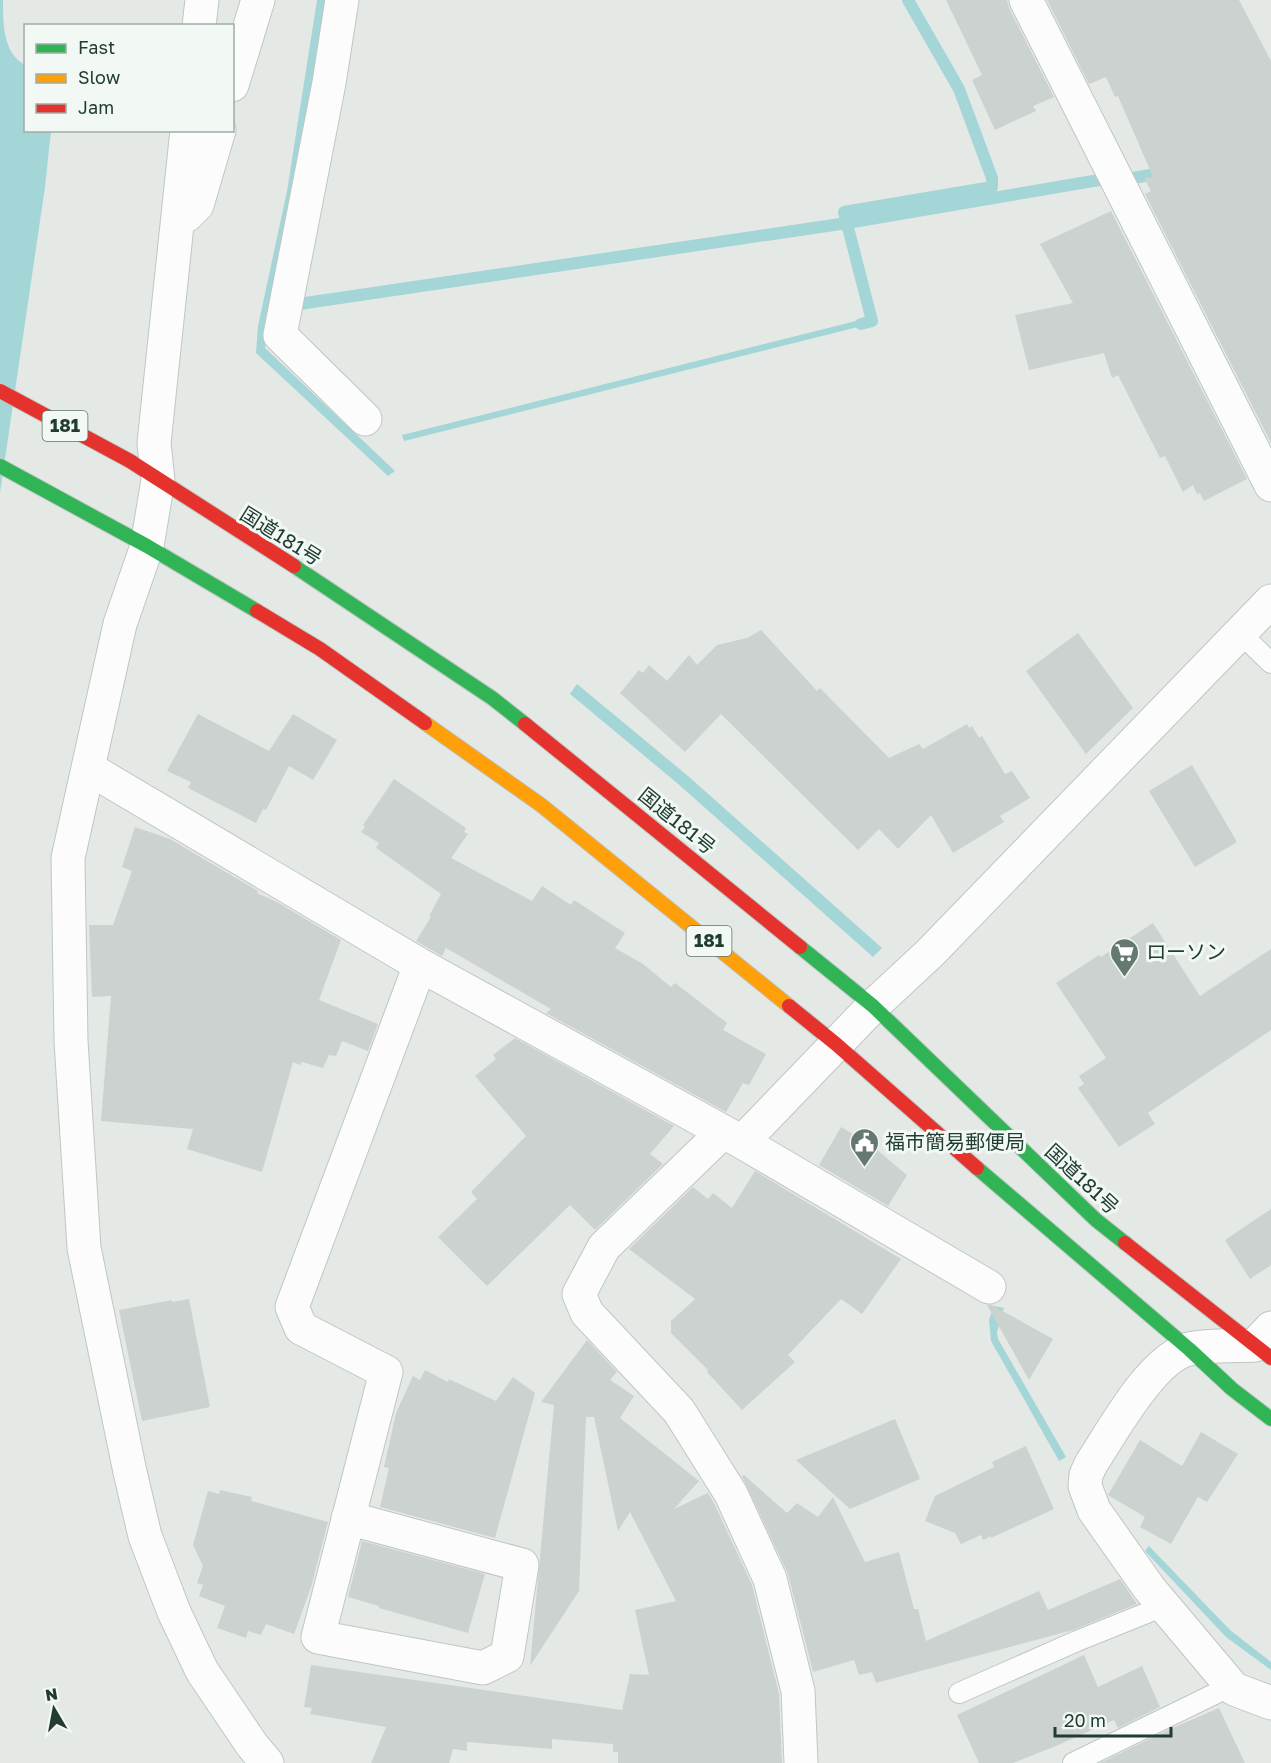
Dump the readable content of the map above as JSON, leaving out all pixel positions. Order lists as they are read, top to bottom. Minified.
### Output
{"streets":{"highway":["181","国道181号"]},"places":{"supermarket":["ローソン"],"public building":["福市簡易郵便局"]},"legend":["Fast","Slow","Jam"],"scale_bar":"20 m","north":"top"}
